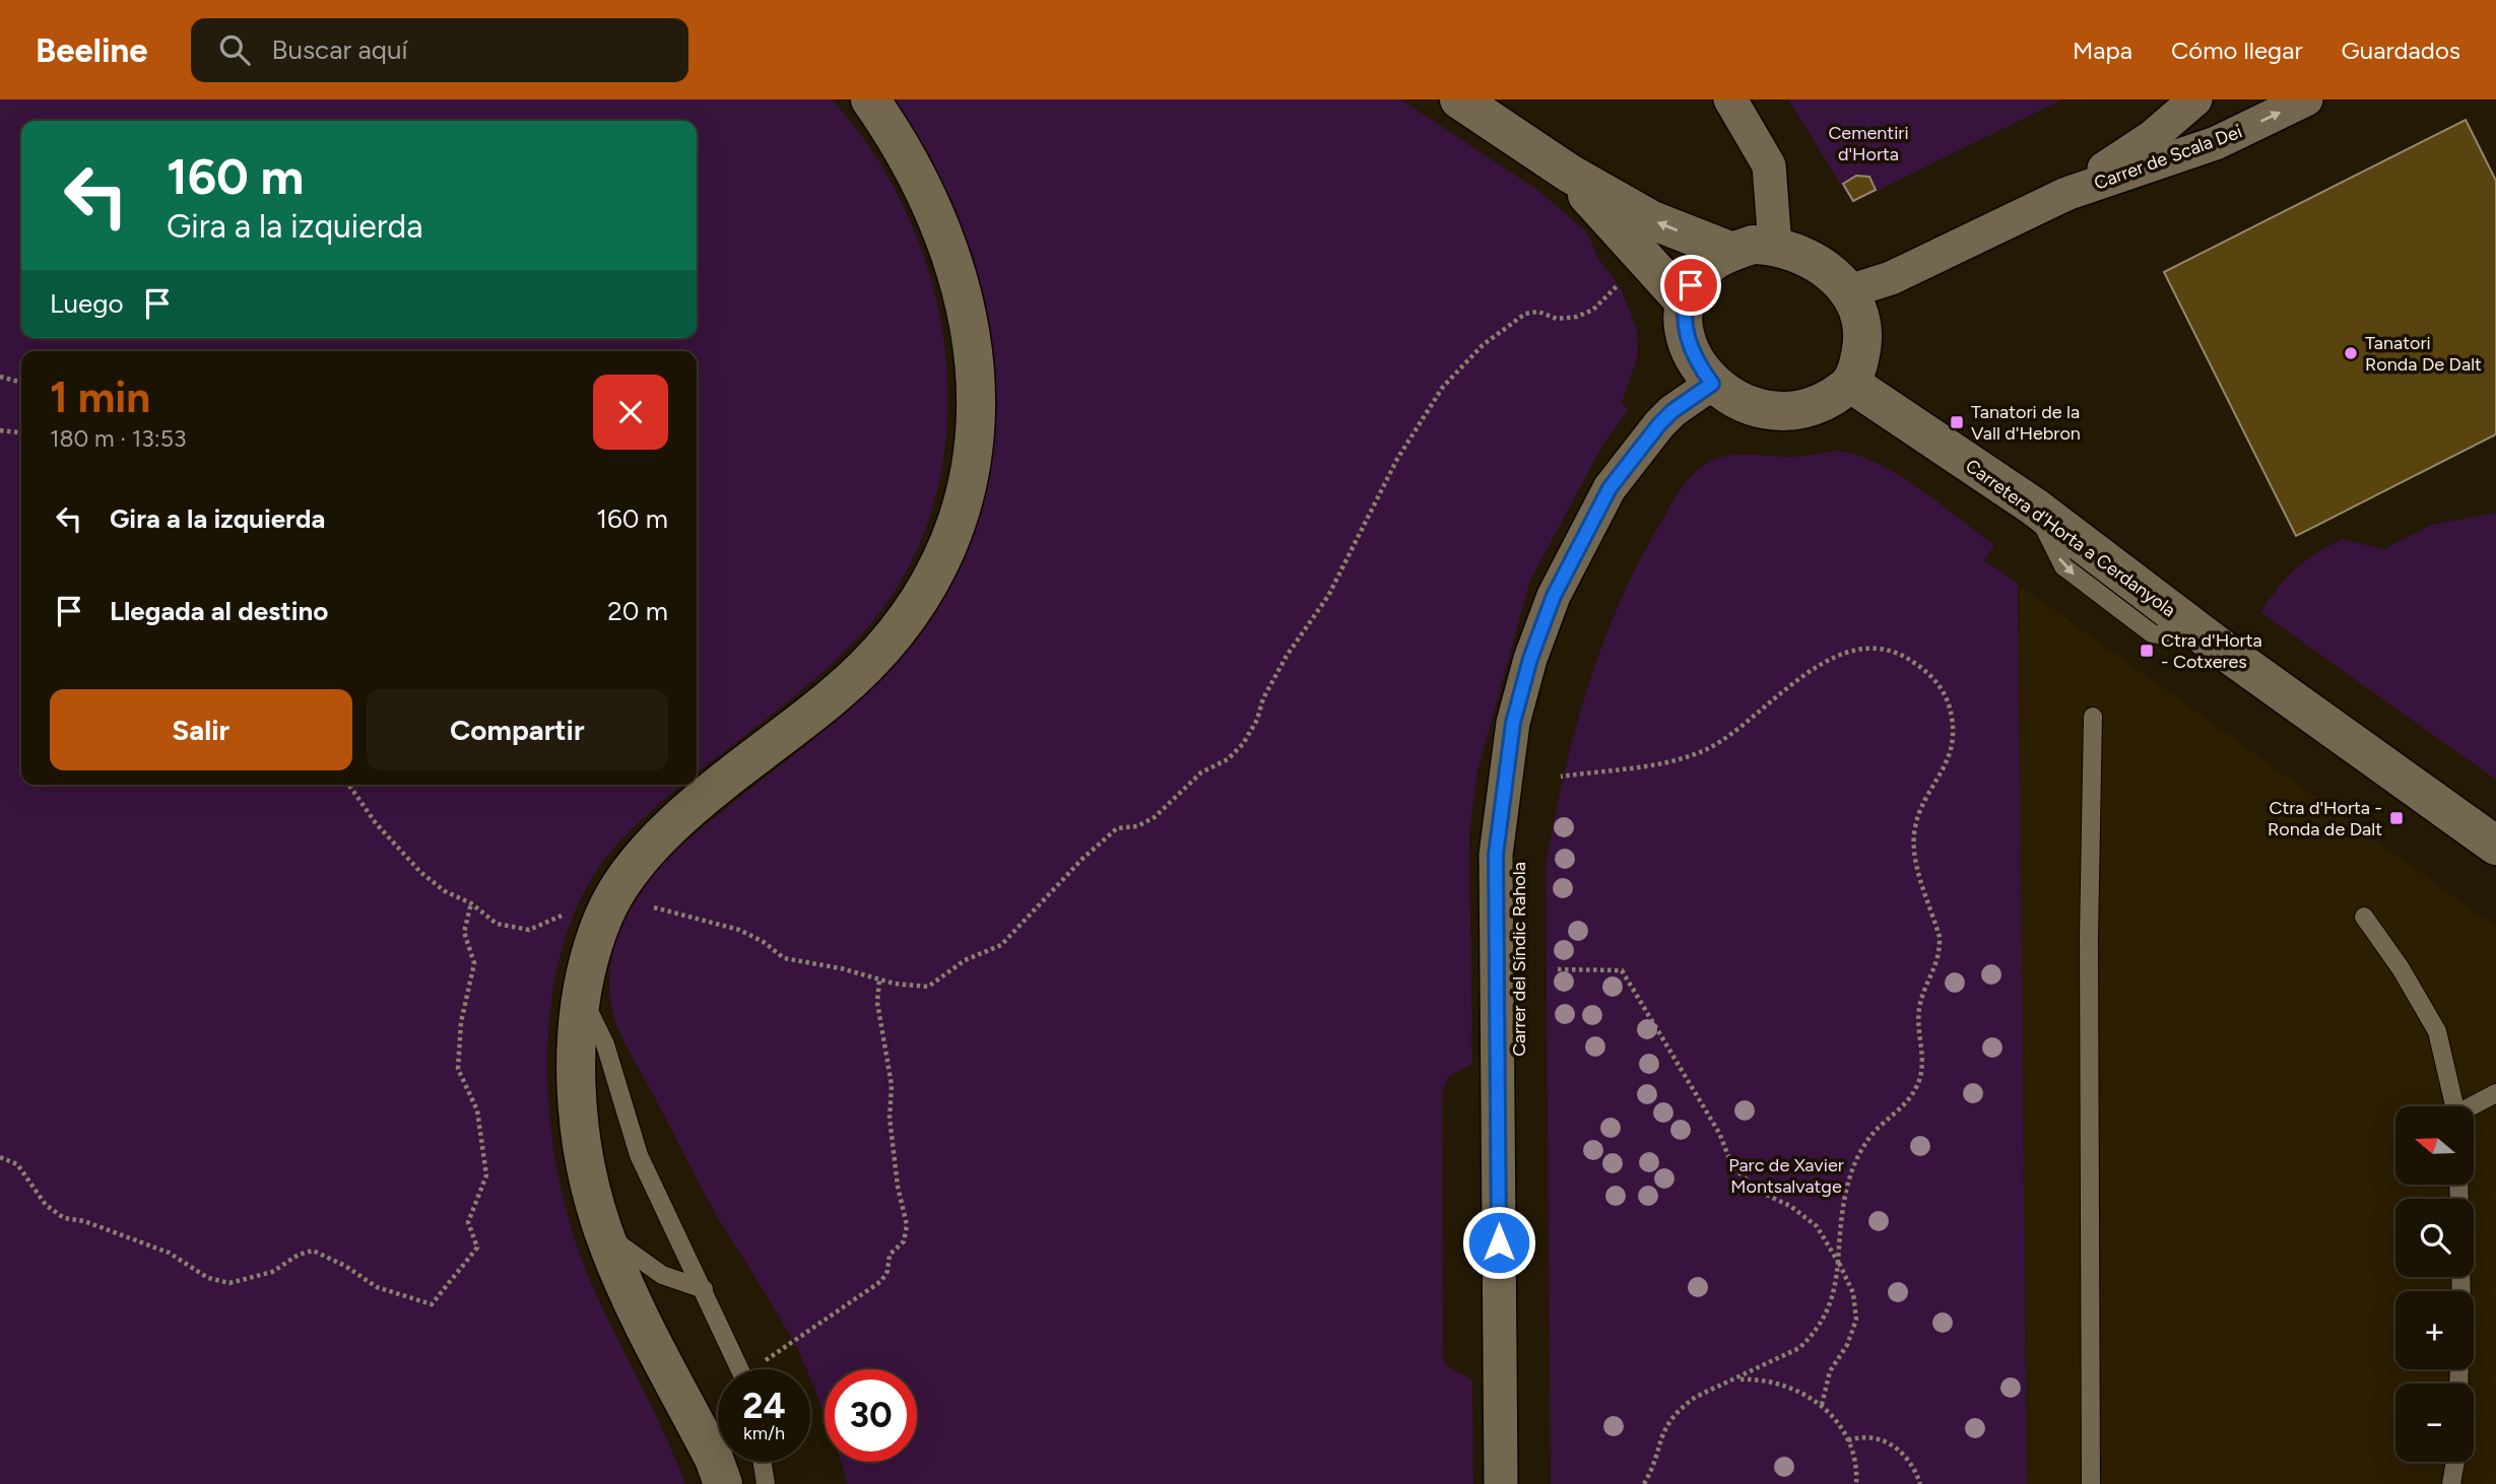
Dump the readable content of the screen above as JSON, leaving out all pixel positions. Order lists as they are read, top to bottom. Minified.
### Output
{"streets":{"street":["Carrer de Scala Dei","Carretera d'Horta a Cerdanyola"]},"crossings":[["Carrer de Scala Dei","Carretera d'Horta a Cerdanyola"]],"parks":["Cementiri d'Horta","Parc de Xavier Montsalvatge"],"places":{"other":["Tanatori Ronda De Dalt"],"transit":["Tanatori de la Vall d'Hebron","Ctra d'Horta - Cotxeres","Ctra d'Horta - Ronda de Dalt"]},"north":"left","page":{"header":"Beeline","search":"Buscar aquí","nav":["Mapa","Cómo llegar","Guardados"],"turn":["160 m","Gira a la izquierda"],"then":"Luego","heading":["1 min","180 m · 13:53"],"list":[{"name":"Gira a la izquierda","value":"160 m"},{"name":"Llegada al destino","value":"20 m"}],"buttons":["Salir","Compartir"],"map_buttons":["+","−"],"speed":"24 km/h","limit":"30"}}
